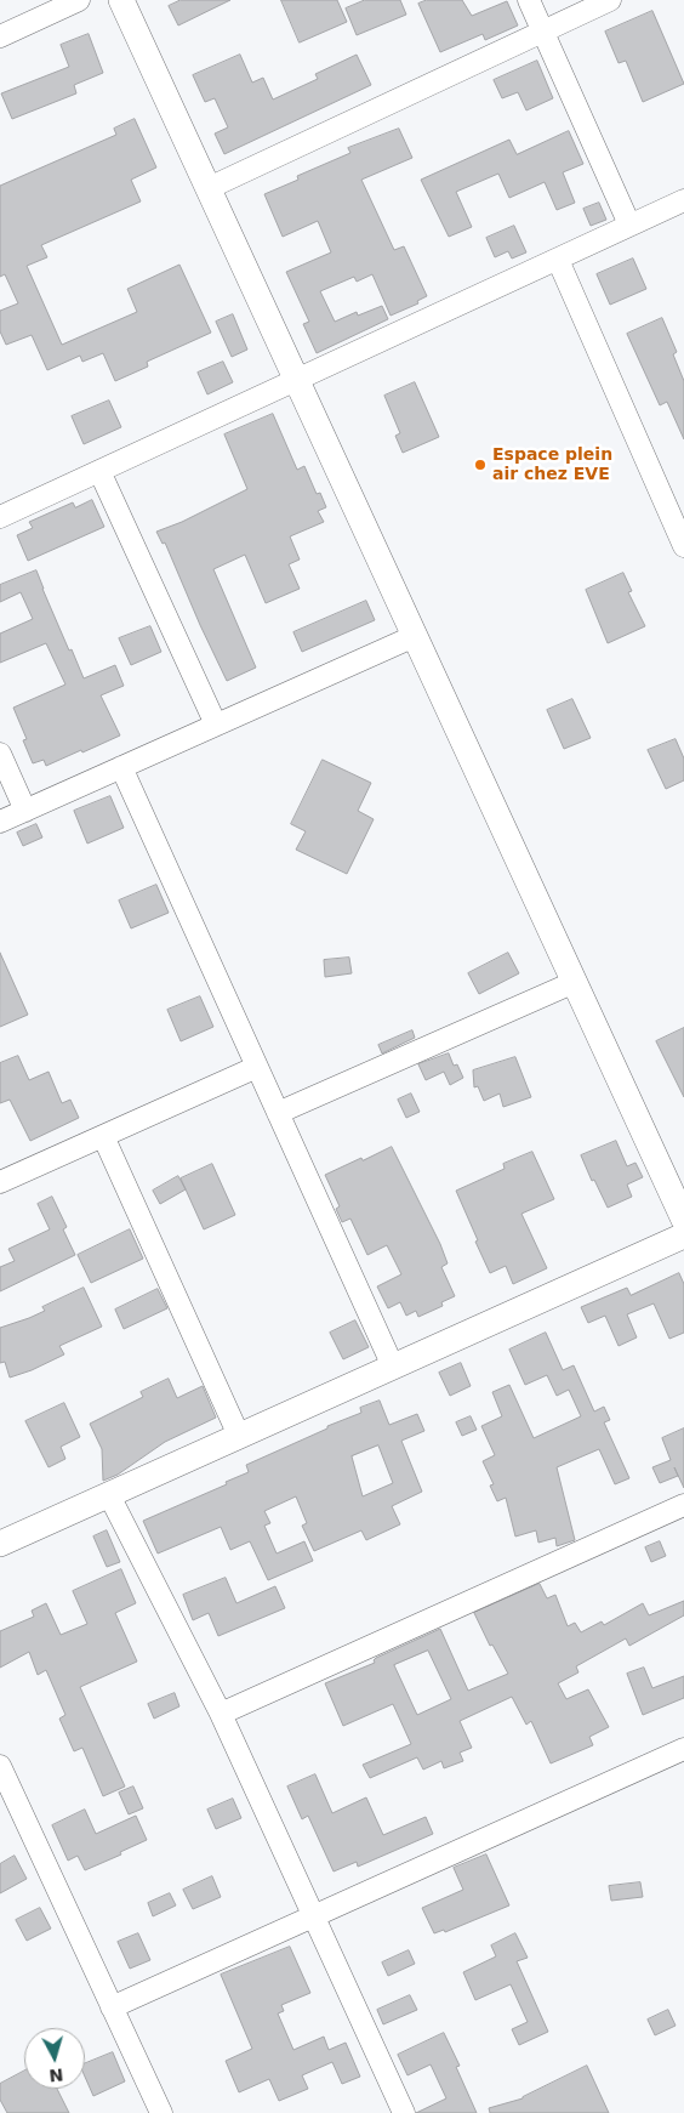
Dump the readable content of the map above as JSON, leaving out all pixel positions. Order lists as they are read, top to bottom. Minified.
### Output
{"places":["Espace plein air chez EVE"],"north":"bottom"}
